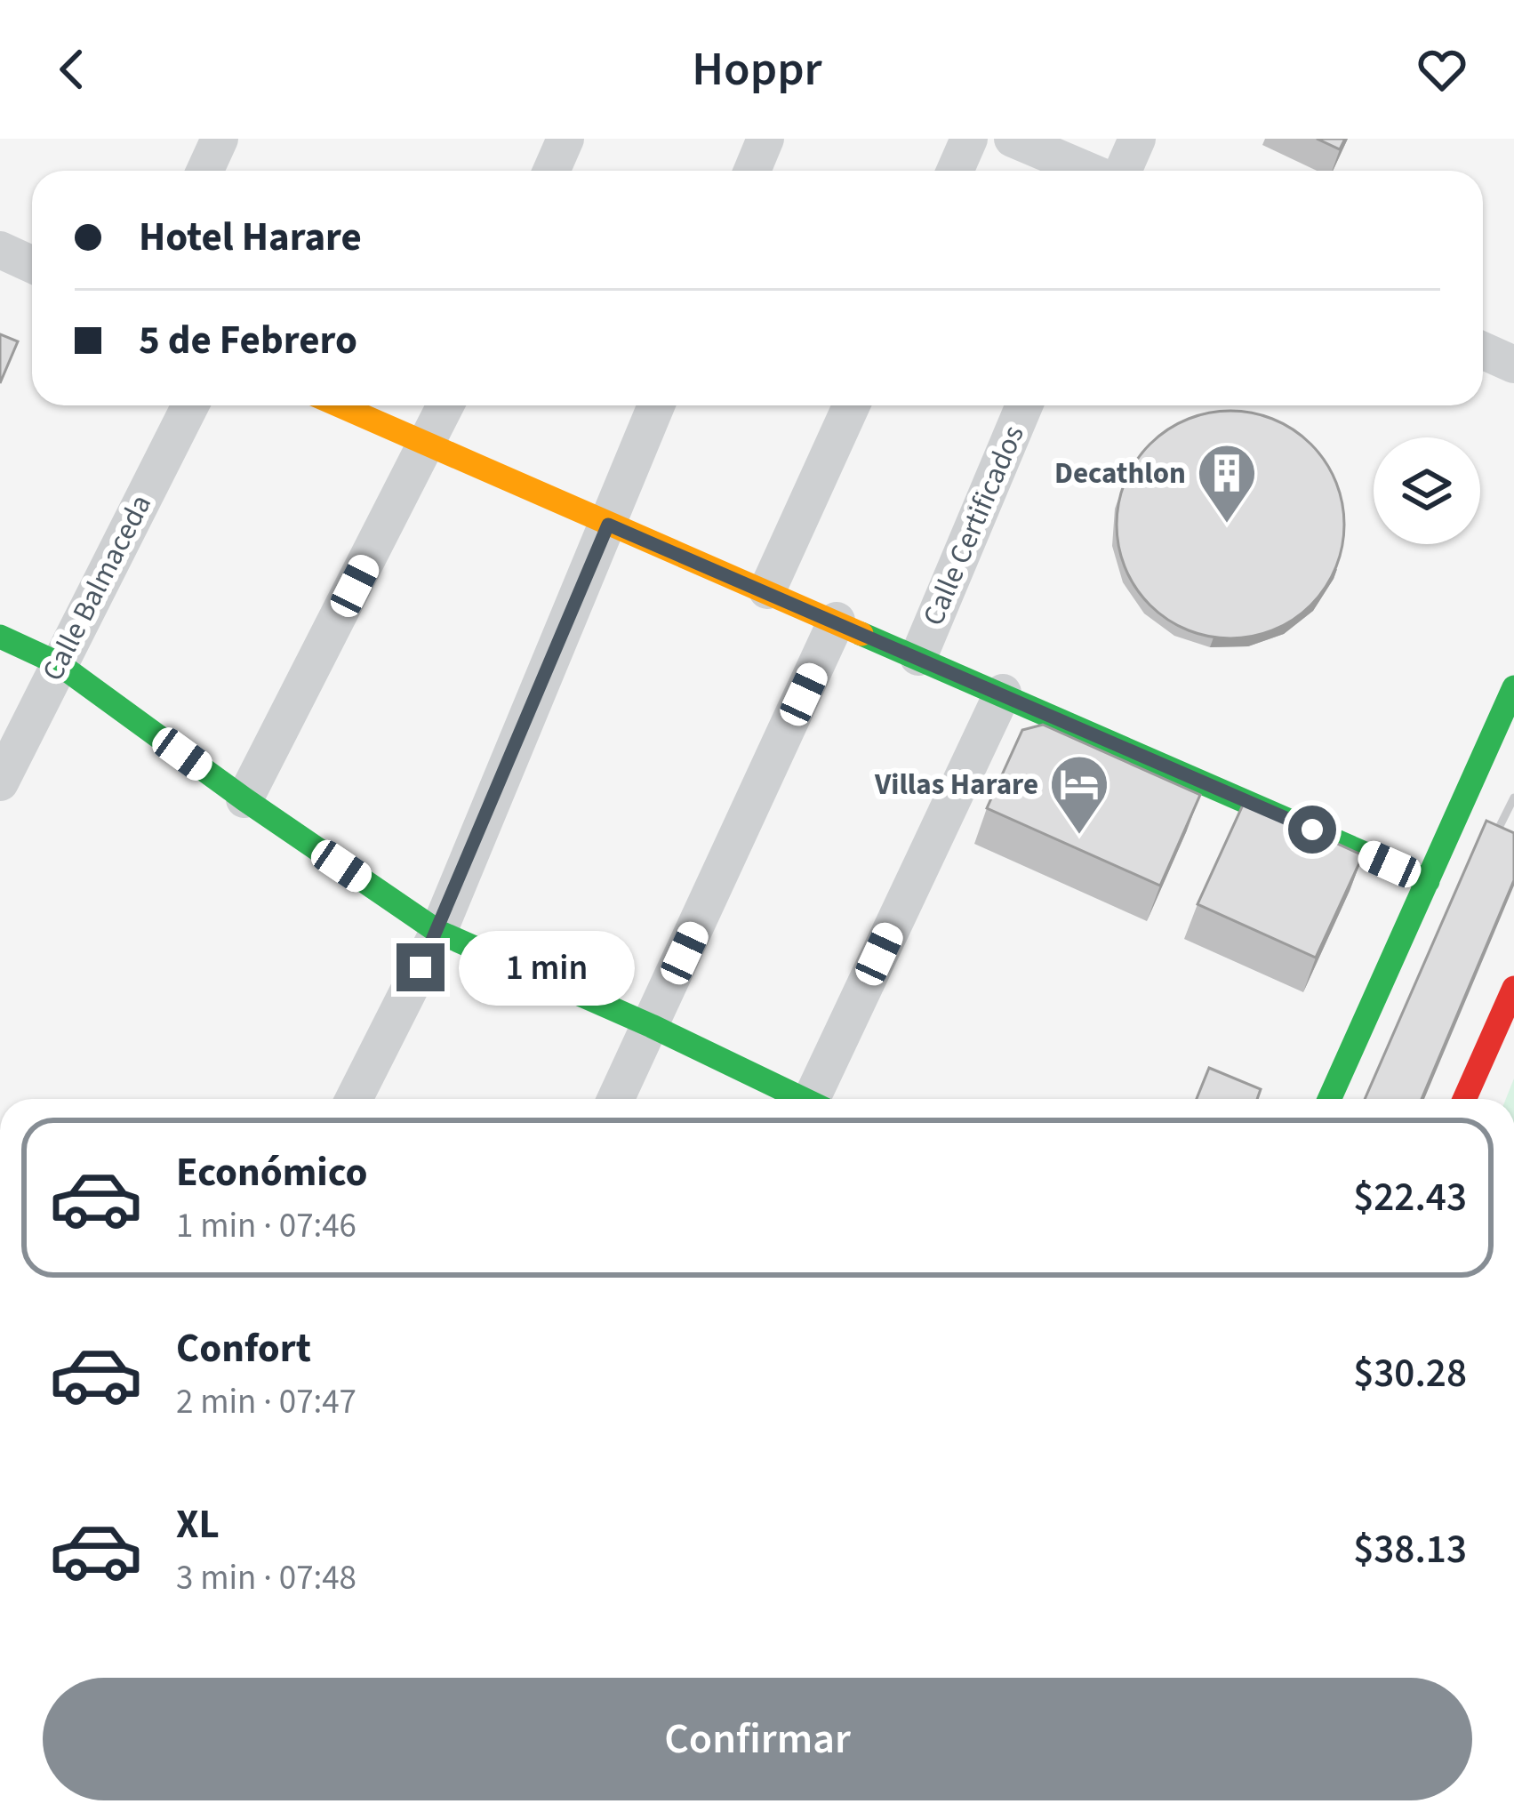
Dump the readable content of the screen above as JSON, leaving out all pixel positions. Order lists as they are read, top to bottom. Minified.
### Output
{"streets":{"street":["Calle Certificados","Calle Balmaceda"]},"places":{"building":["Decathlon"],"hotel":["Villas Harare"]},"page":{"header":"Hoppr","banner":["Hotel Harare","5 de Febrero"],"bubble":"1 min","list":[{"name":"Económico","note":"1 min · 07:46","value":"$22.43"},{"name":"Confort","note":"2 min · 07:47","value":"$30.28"},{"name":"XL","note":"3 min · 07:48","value":"$38.13"}],"buttons":"Confirmar"}}
